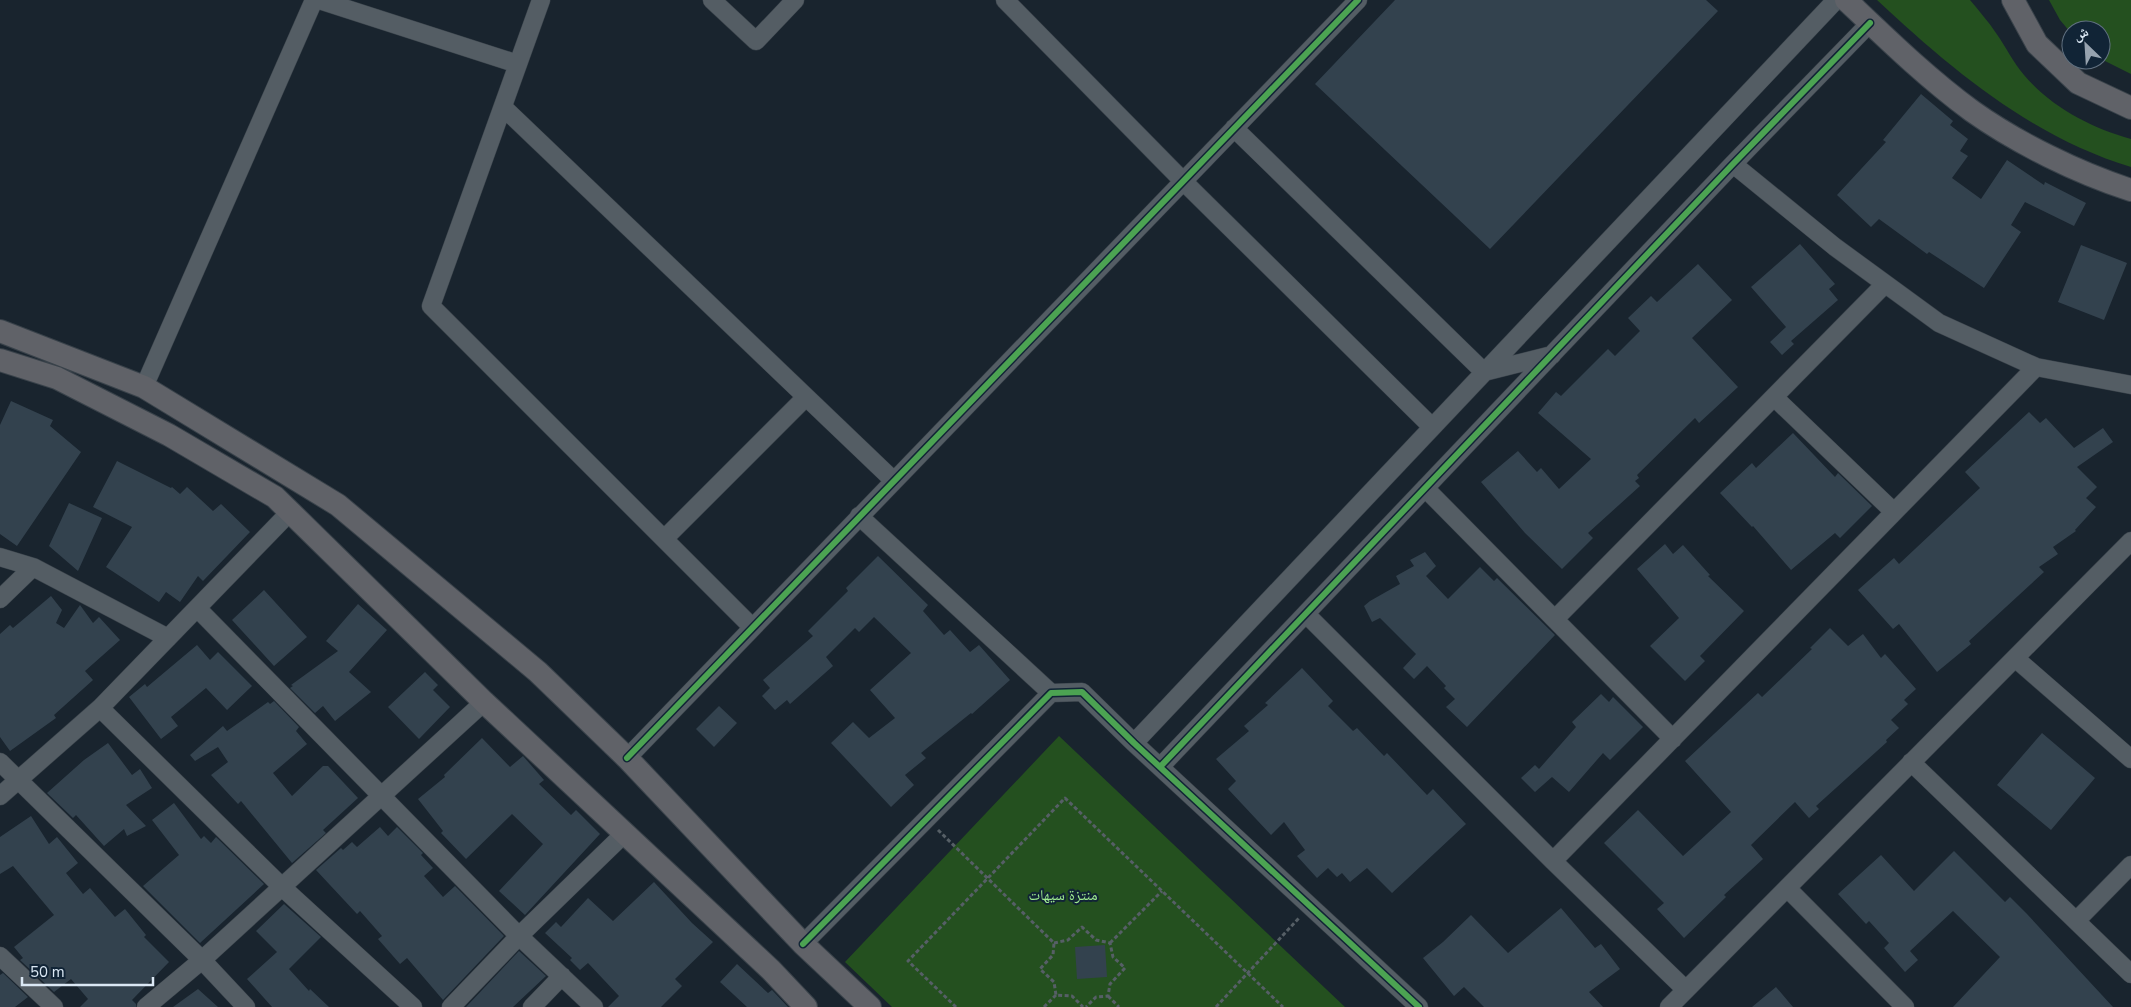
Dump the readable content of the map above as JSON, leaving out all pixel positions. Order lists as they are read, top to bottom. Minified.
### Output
{"parks":["منتزة سيهات"],"scale_bar":"50 m","north":"top left"}
